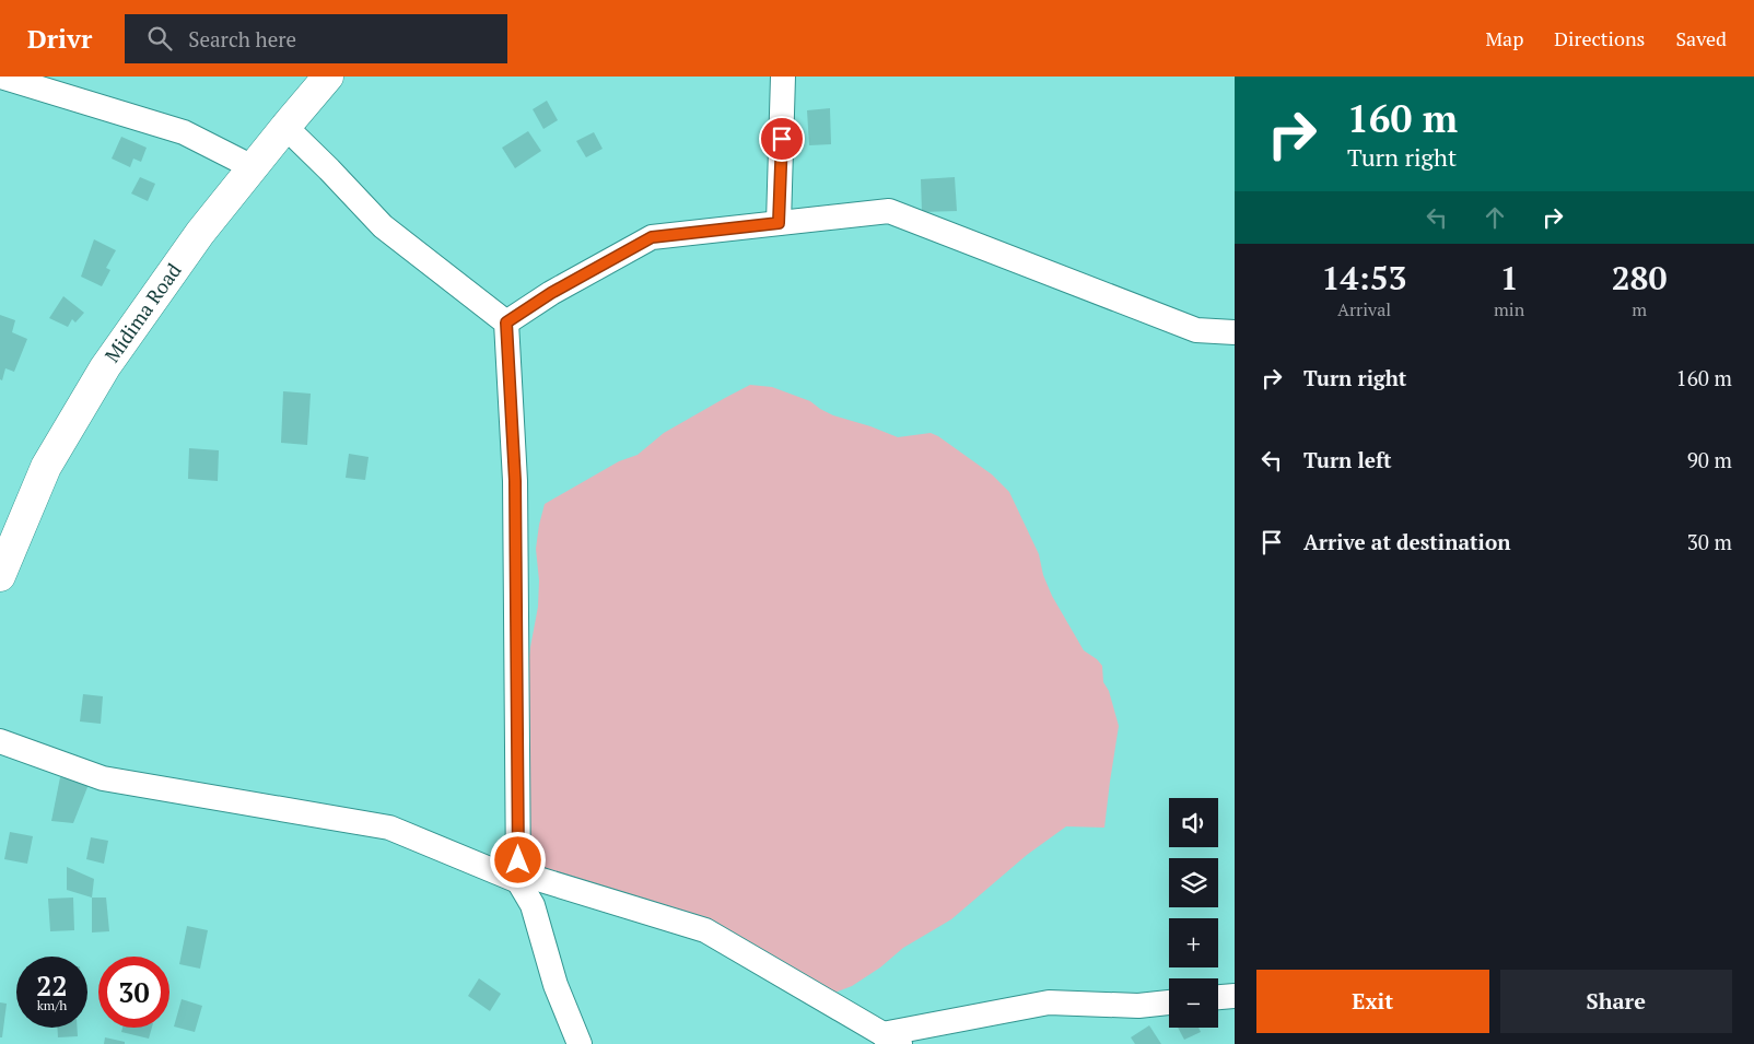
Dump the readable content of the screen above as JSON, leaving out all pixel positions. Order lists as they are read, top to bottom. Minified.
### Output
{"streets":{"main road":["Midima Road"]},"page":{"header":"Drivr","search":"Search here","nav":["Map","Directions","Saved"],"turn":["160 m","Turn right"],"eta":["14:53","Arrival","1","min","280","m"],"list":[{"name":"Turn right","value":"160 m"},{"name":"Turn left","value":"90 m"},{"name":"Arrive at destination","value":"30 m"}],"map_buttons":["+","−"],"speed":"22 km/h","limit":"30","buttons":["Exit","Share"]}}
